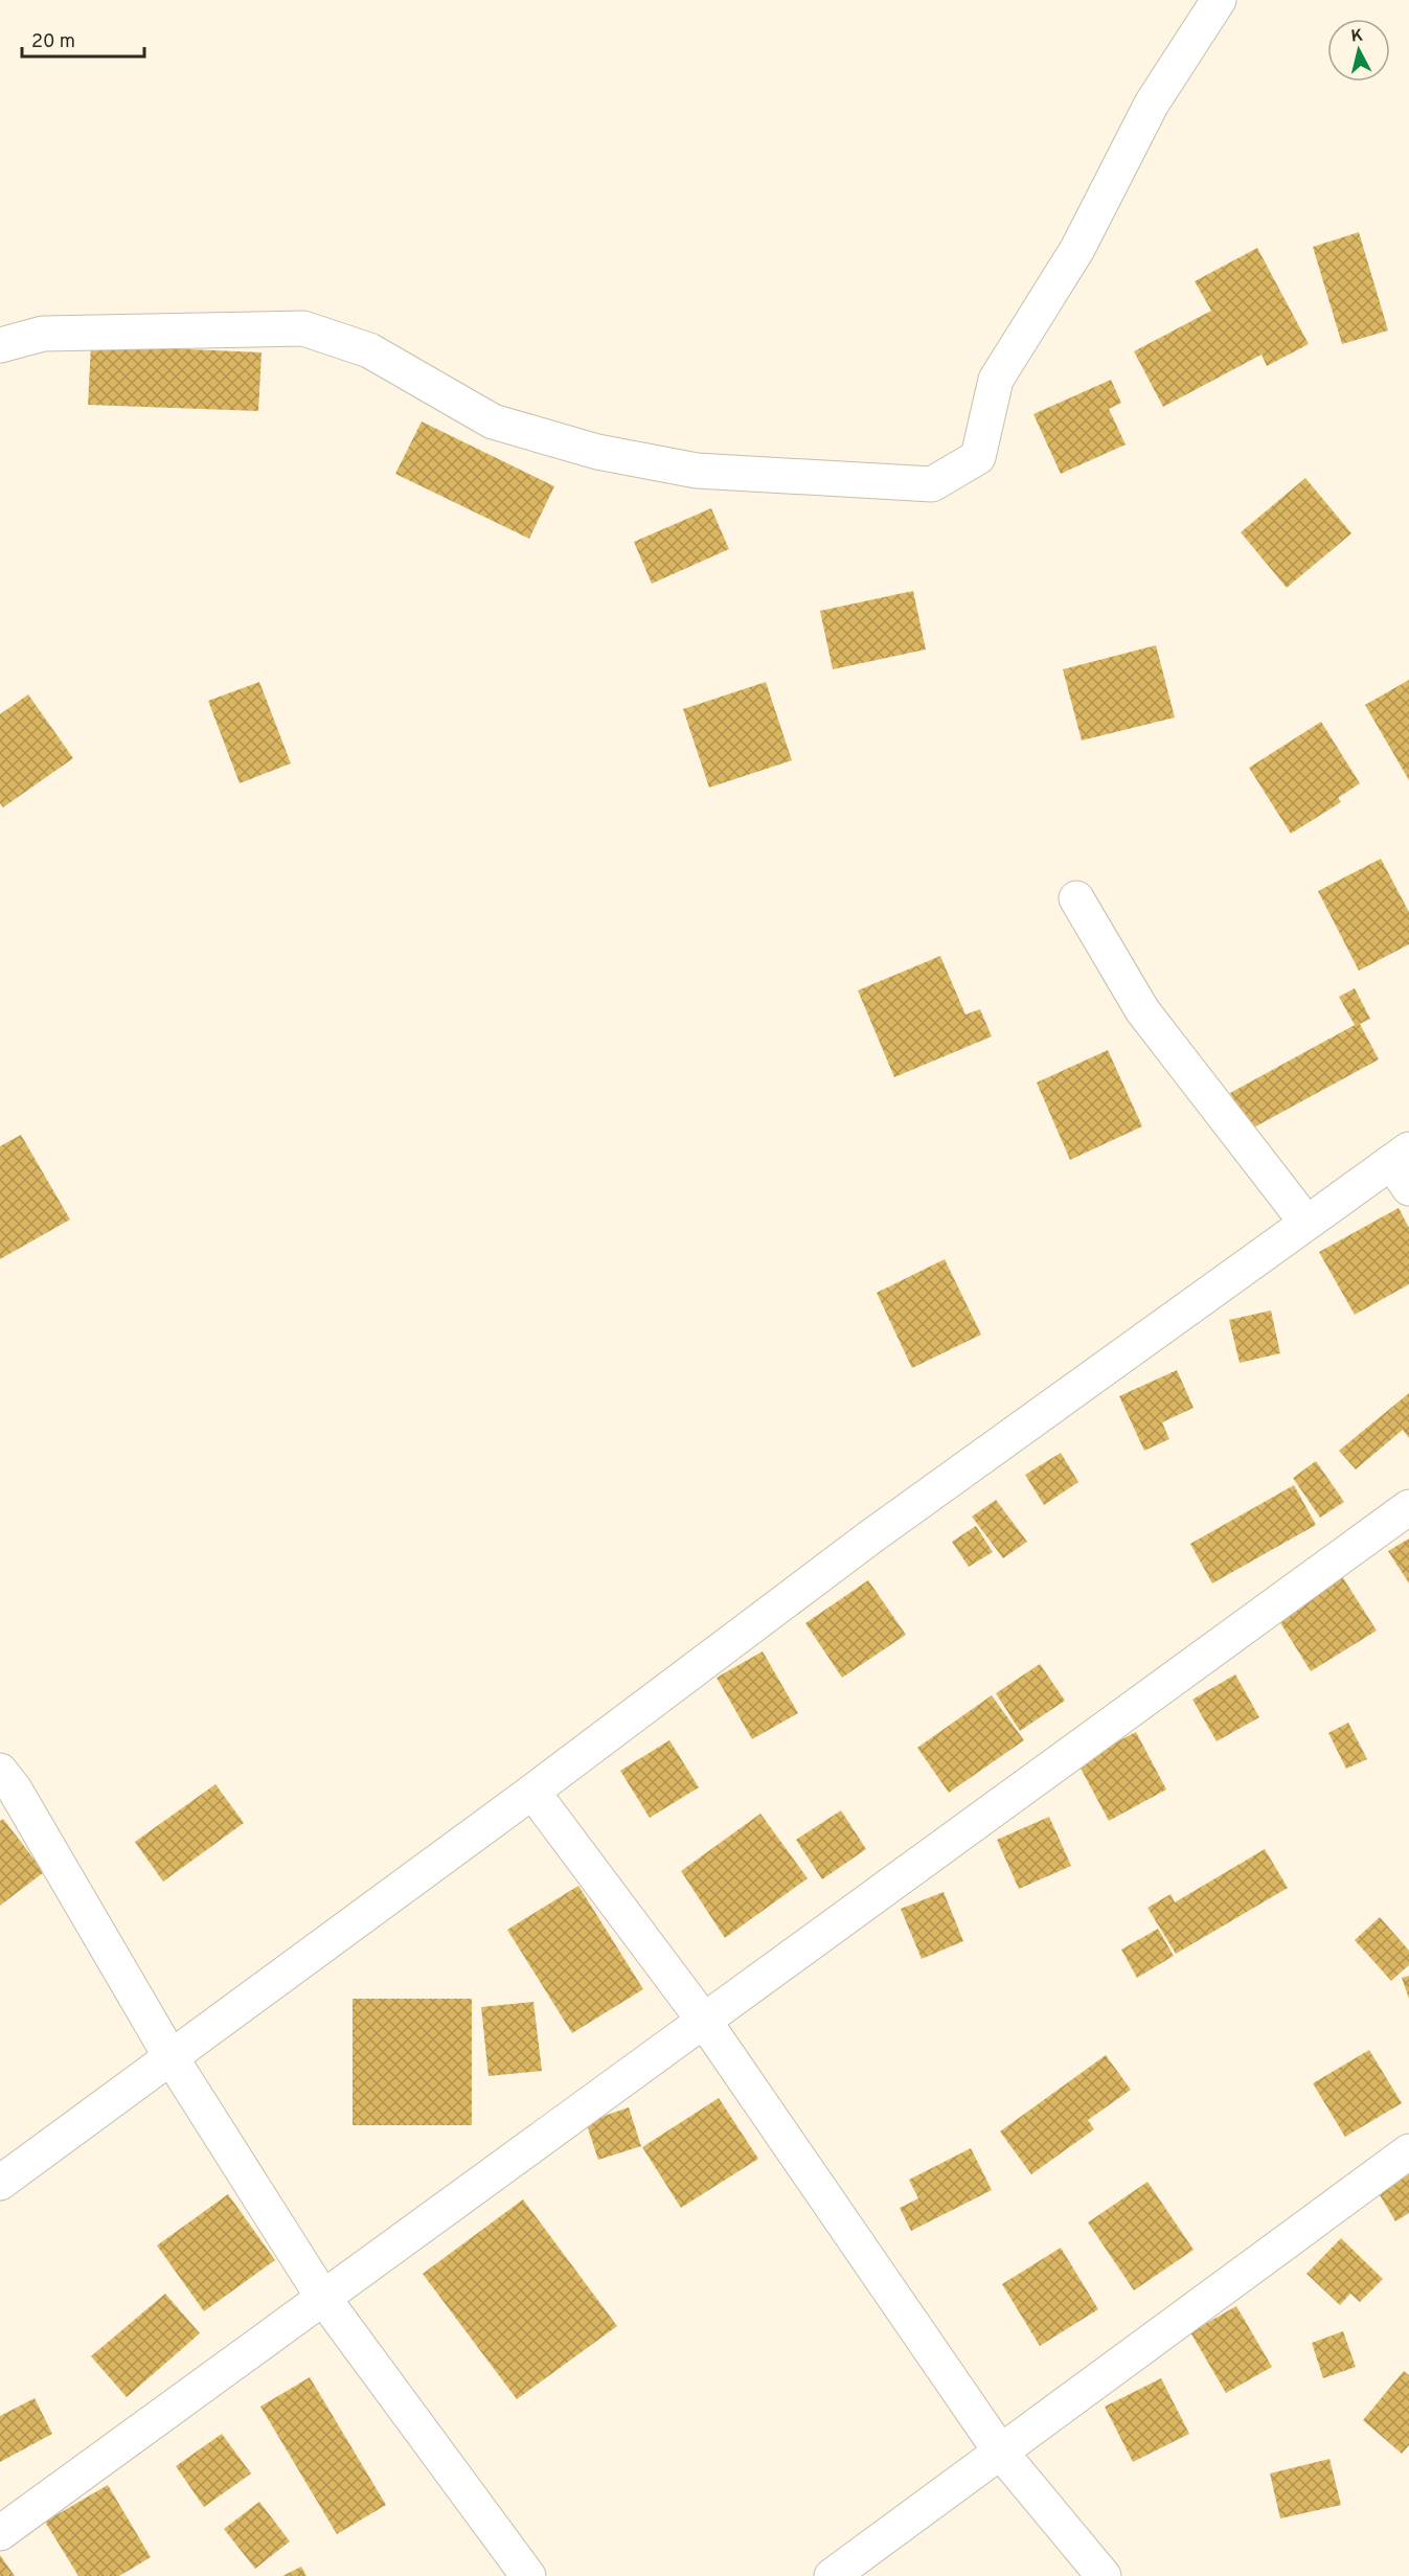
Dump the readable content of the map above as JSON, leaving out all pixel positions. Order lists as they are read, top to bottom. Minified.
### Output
{"scale_bar":"20 m","north":"top"}
